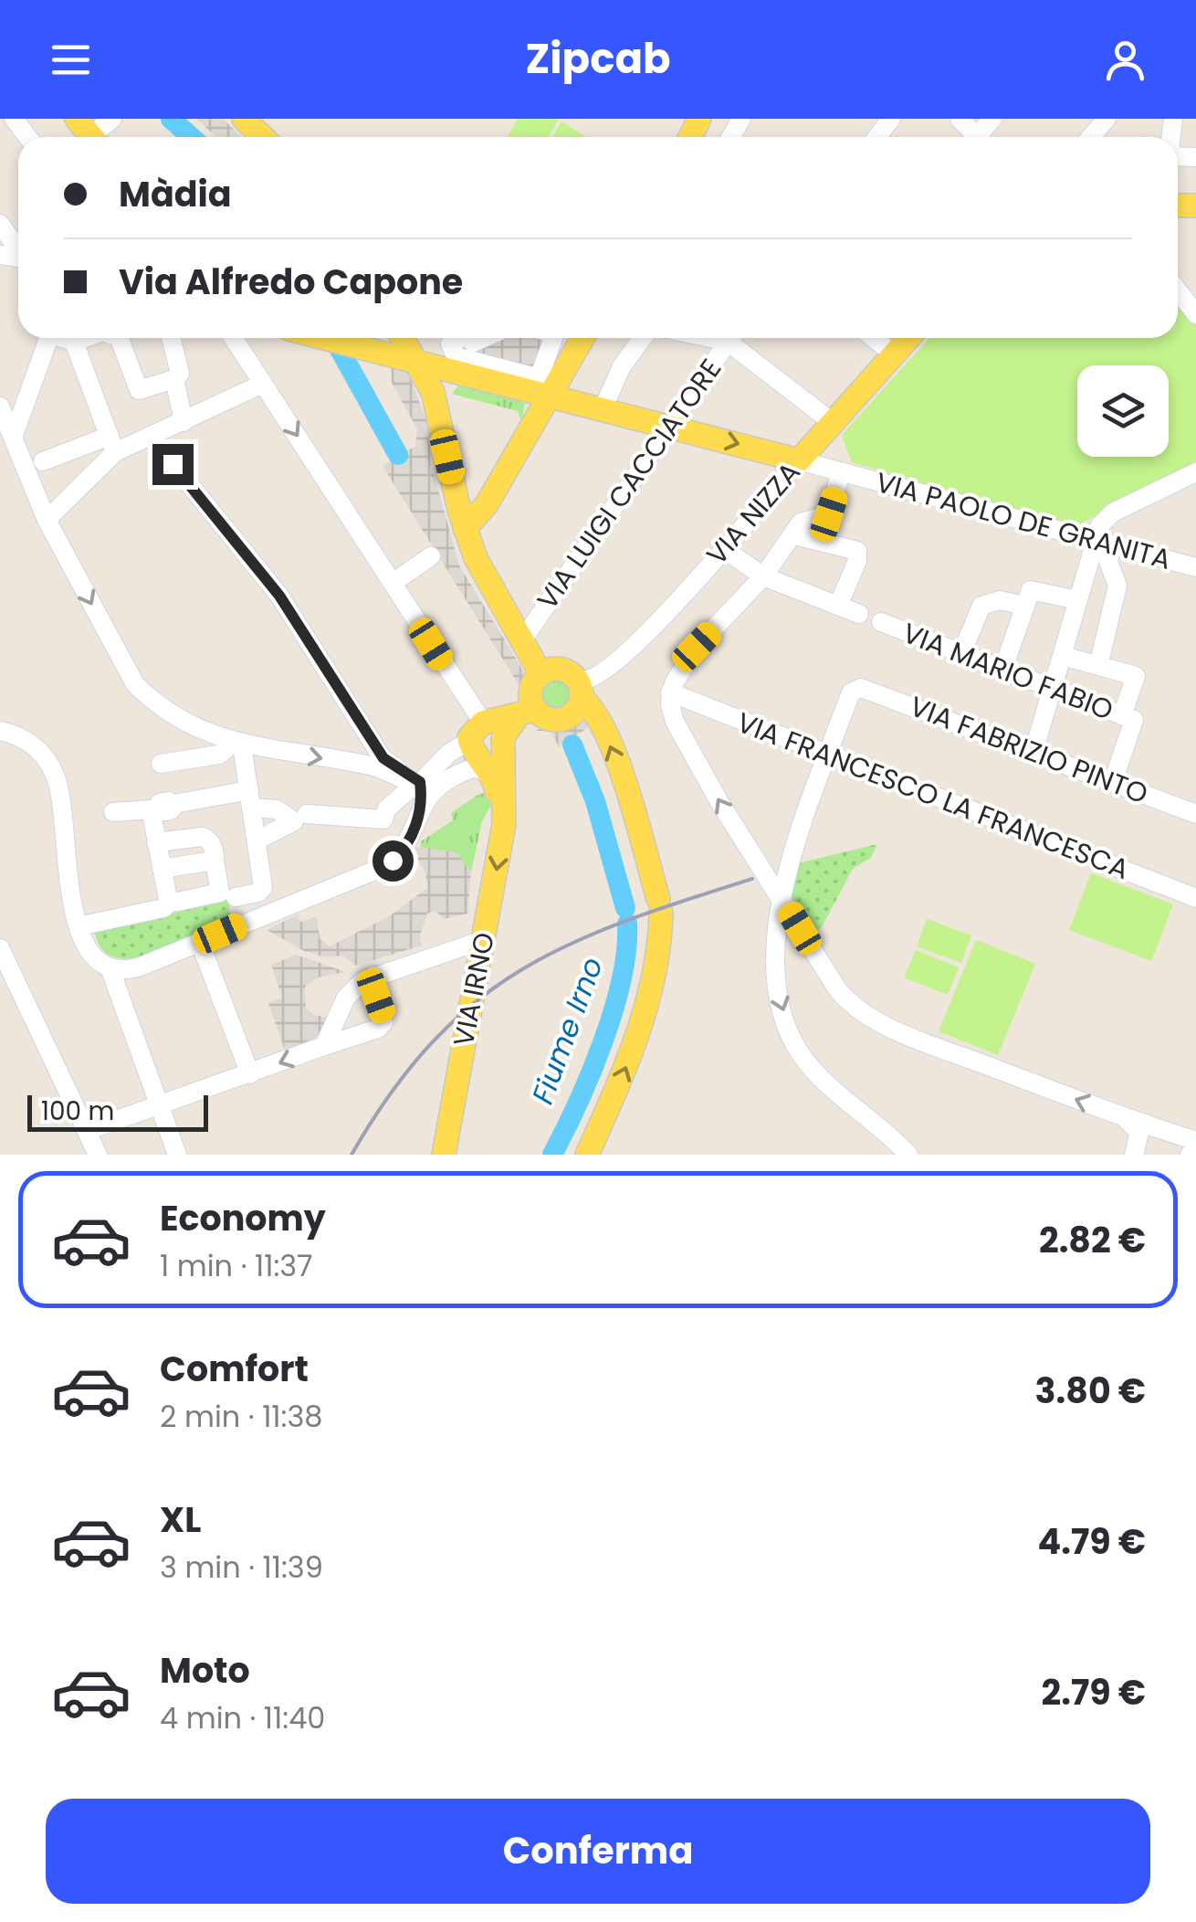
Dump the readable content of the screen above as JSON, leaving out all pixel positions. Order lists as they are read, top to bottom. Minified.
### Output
{"streets":{"main road":["VIA NIZZA","VIA IRNO"],"street":["VIA LUIGI CACCIATORE","VIA PAOLO DE GRANITA","VIA MARIO FABIO","VIA FABRIZIO PINTO","VIA FRANCESCO LA FRANCESCA"]},"crossings":[["VIA NIZZA","VIA PAOLO DE GRANITA"],["VIA FABRIZIO PINTO","VIA FRANCESCO LA FRANCESCA"]],"water":["Fiume Irno"],"scale_bar":"100 m","page":{"header":"Zipcab","banner":["Màdia","Via Alfredo Capone"],"scale":"100 m","list":[{"name":"Economy","note":"1 min · 11:37","value":"2.82 €"},{"name":"Comfort","note":"2 min · 11:38","value":"3.80 €"},{"name":"XL","note":"3 min · 11:39","value":"4.79 €"},{"name":"Moto","note":"4 min · 11:40","value":"2.79 €"}],"buttons":"Conferma"}}
